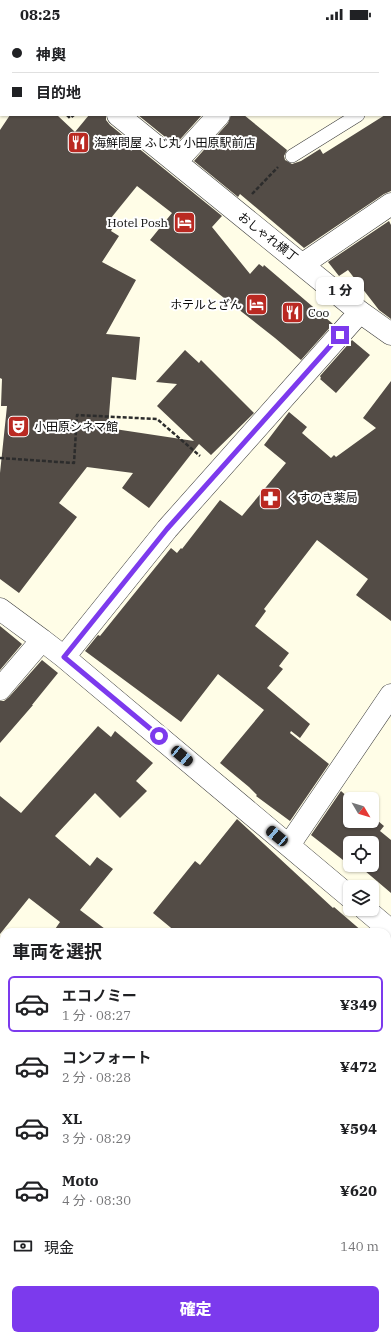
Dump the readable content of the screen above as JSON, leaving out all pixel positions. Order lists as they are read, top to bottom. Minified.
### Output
{"streets":{"street":["おしゃれ横丁"]},"places":{"restaurant":["海鮮問屋 ふじ丸 小田原駅前店","Coo"],"hotel":["Hotel Posh","ホテルとざん"],"theatre":["小田原シネマ館"],"pharmacy":["くすのき薬局"]},"north":"bottom right","page":{"status":"08:25","banner":["神輿","目的地"],"bubble":"1 分","heading":"車両を選択","list":[{"name":"エコノミー","note":"1 分 · 08:27","value":"¥349"},{"name":"コンフォート","note":"2 分 · 08:28","value":"¥472"},{"name":"XL","note":"3 分 · 08:29","value":"¥594"},{"name":"Moto","note":"4 分 · 08:30","value":"¥620"}],"pay":["現金","140 m"],"buttons":"確定"}}
